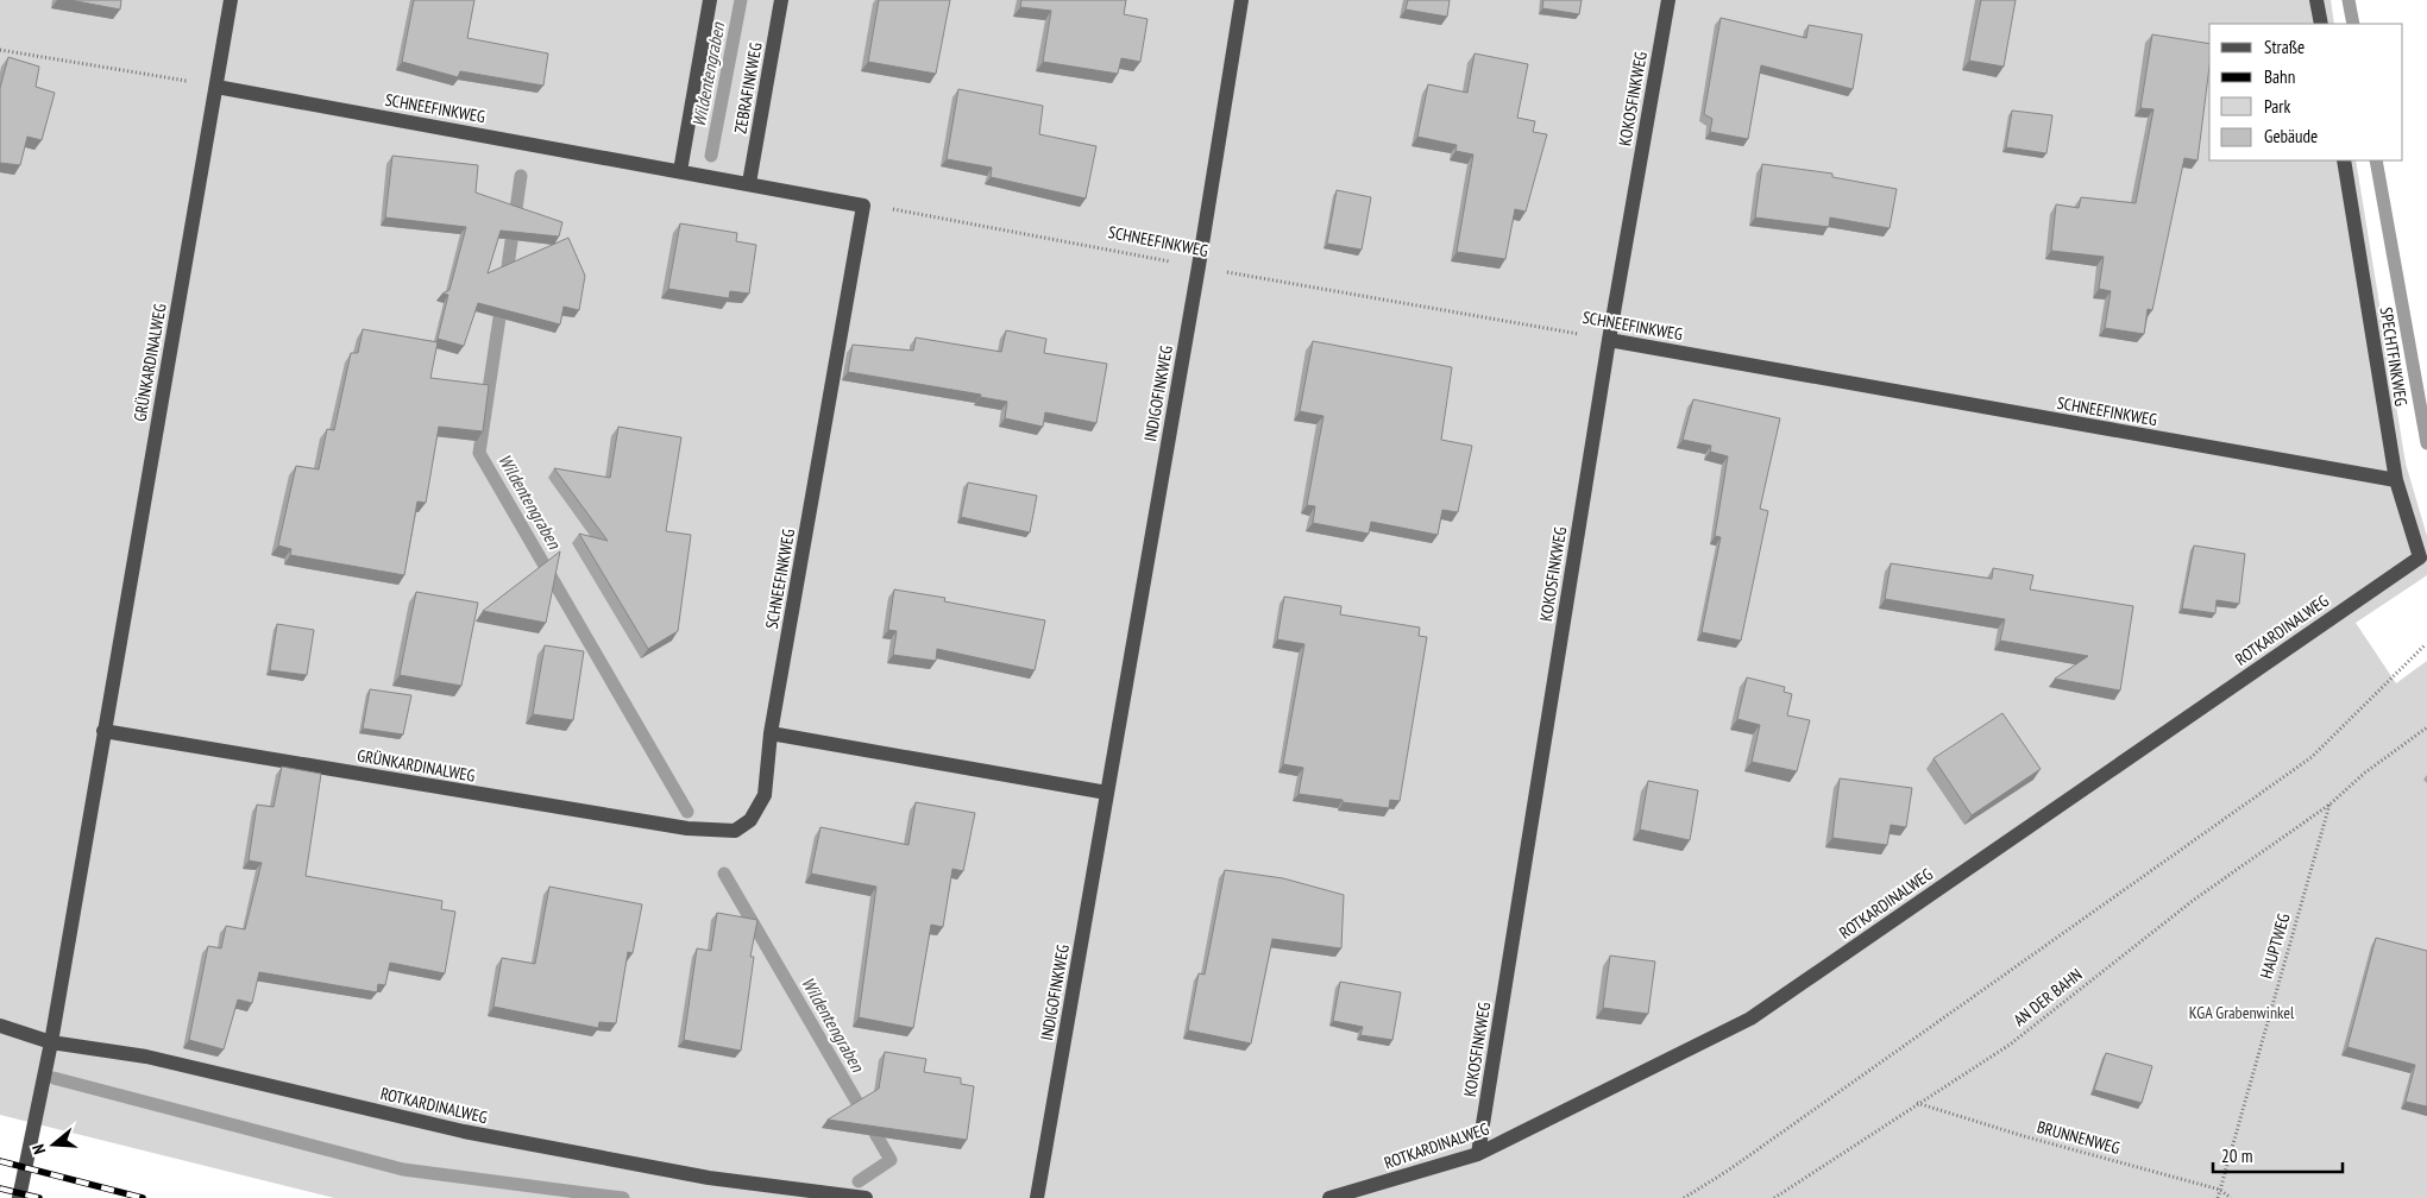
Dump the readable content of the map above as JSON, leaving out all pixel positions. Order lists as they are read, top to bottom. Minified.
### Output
{"streets":{"lane":["ZEBRAFINKWEG","KOKOSFINKWEG","SCHNEEFINKWEG","SPECHTFINKWEG","GRÜNKARDINALWEG","INDIGOFINKWEG","ROTKARDINALWEG"],"path":["HAUPTWEG","AN DER BAHN","BRUNNENWEG"]},"crossings":[["ZEBRAFINKWEG","SCHNEEFINKWEG"],["KOKOSFINKWEG","SCHNEEFINKWEG"],["KOKOSFINKWEG","ROTKARDINALWEG"],["SCHNEEFINKWEG","SPECHTFINKWEG"],["SCHNEEFINKWEG","GRÜNKARDINALWEG"],["SCHNEEFINKWEG","INDIGOFINKWEG"],["SPECHTFINKWEG","ROTKARDINALWEG"],["GRÜNKARDINALWEG","ROTKARDINALWEG"],["HAUPTWEG","AN DER BAHN"],["HAUPTWEG","BRUNNENWEG"],["AN DER BAHN","BRUNNENWEG"]],"water":["Wildentengraben"],"parks":["KGA Grabenwinkel"],"legend":["Straße","Bahn","Park","Gebäude"],"scale_bar":"20 m","north":"left"}
